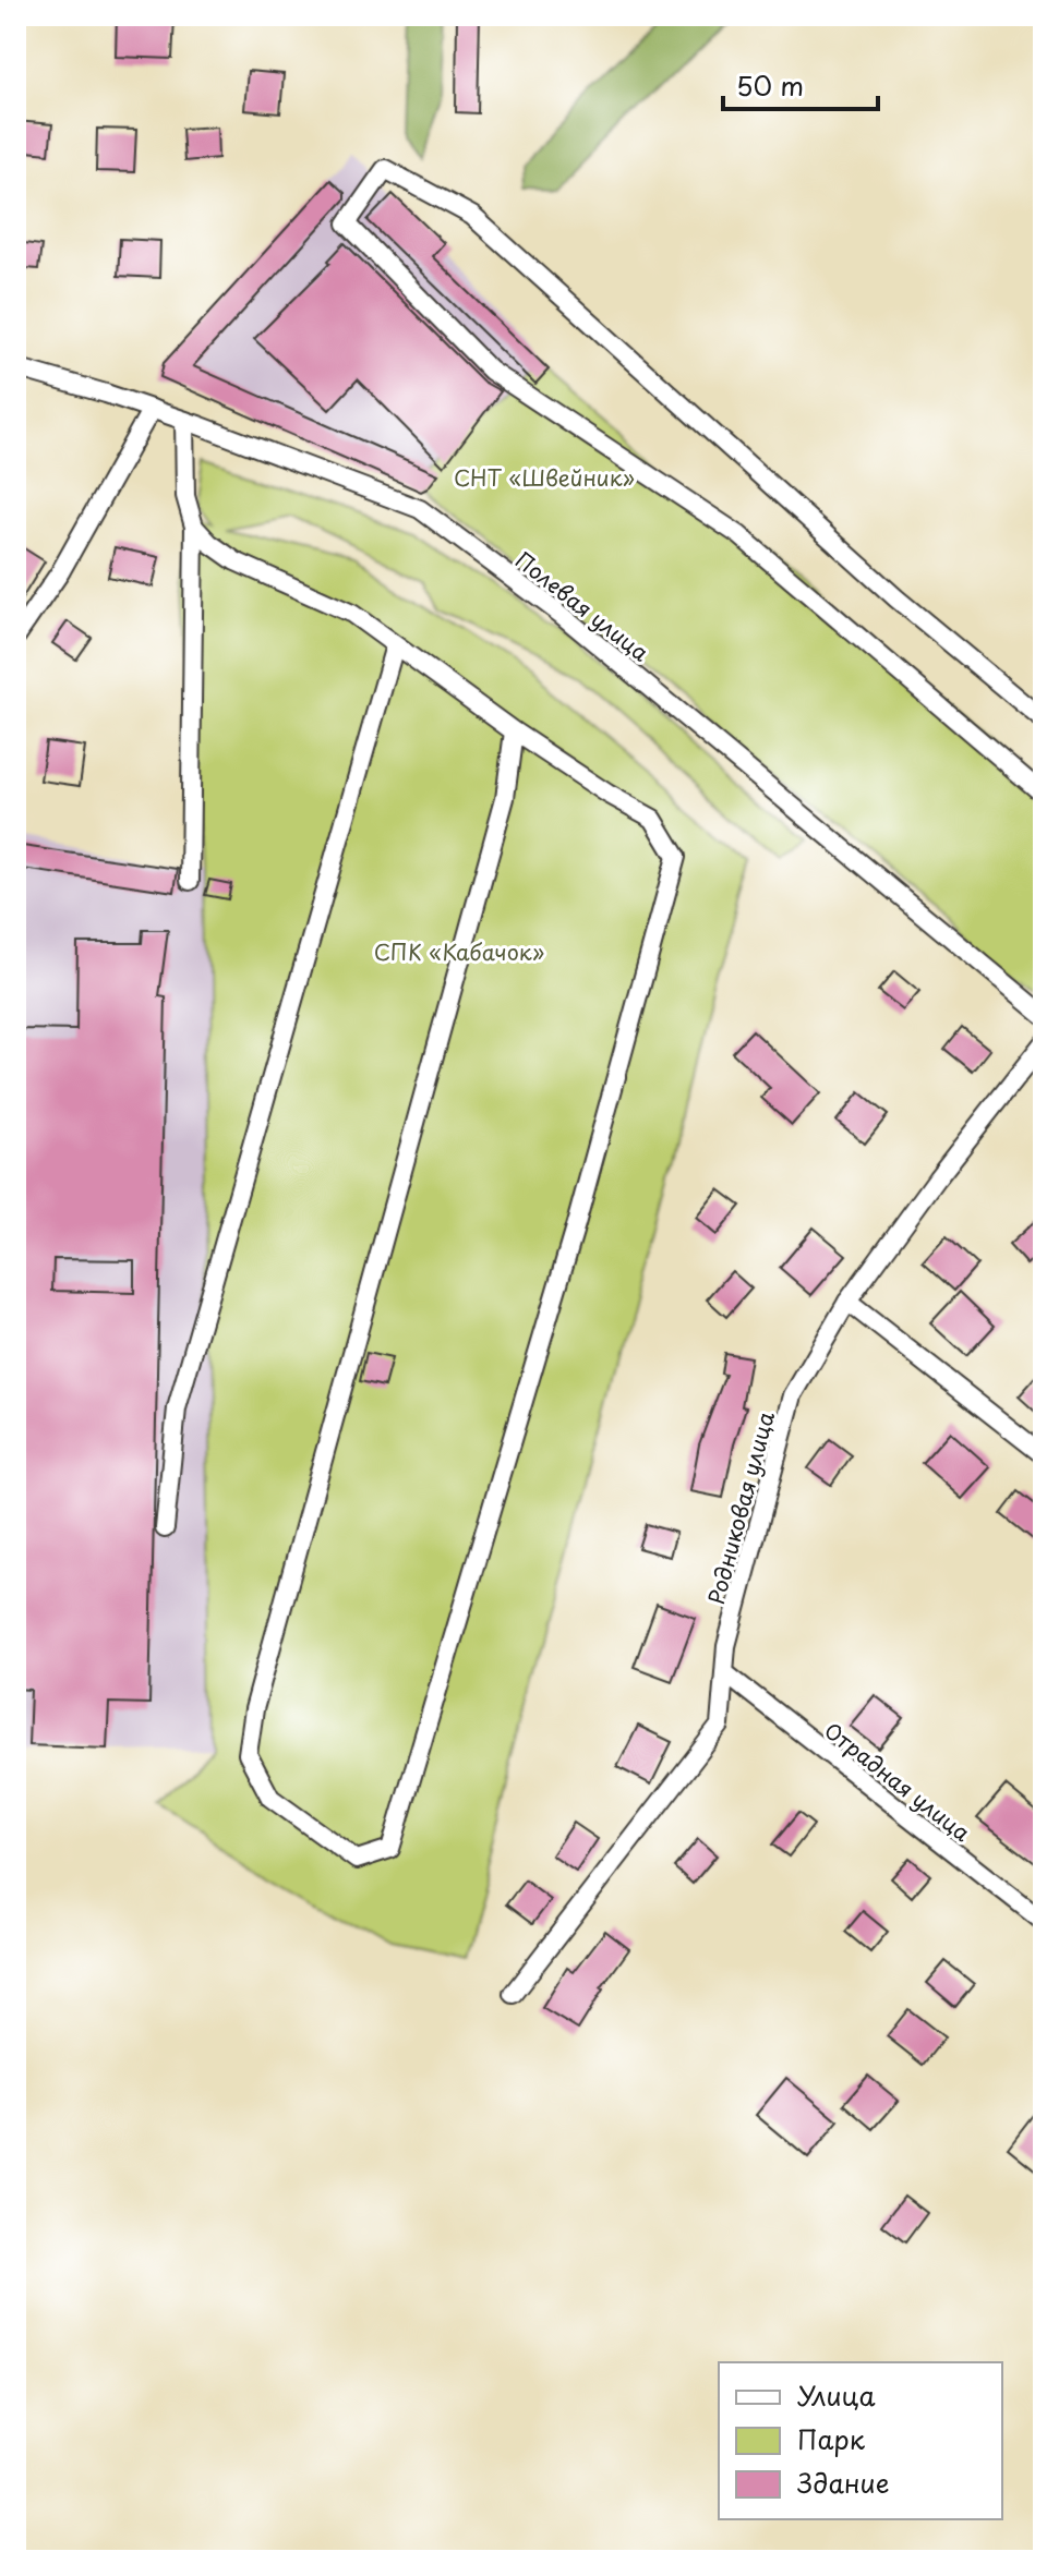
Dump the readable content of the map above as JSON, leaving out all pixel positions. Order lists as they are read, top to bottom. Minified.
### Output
{"streets":{"street":["Полевая улица","Родниковая улица","Отрадная улица"]},"crossings":[["Родниковая улица","Отрадная улица"]],"parks":["СНТ «Швейник»","СПК «Кабачок»"],"legend":["Улица","Парк","Здание"],"scale_bar":"50 m"}
